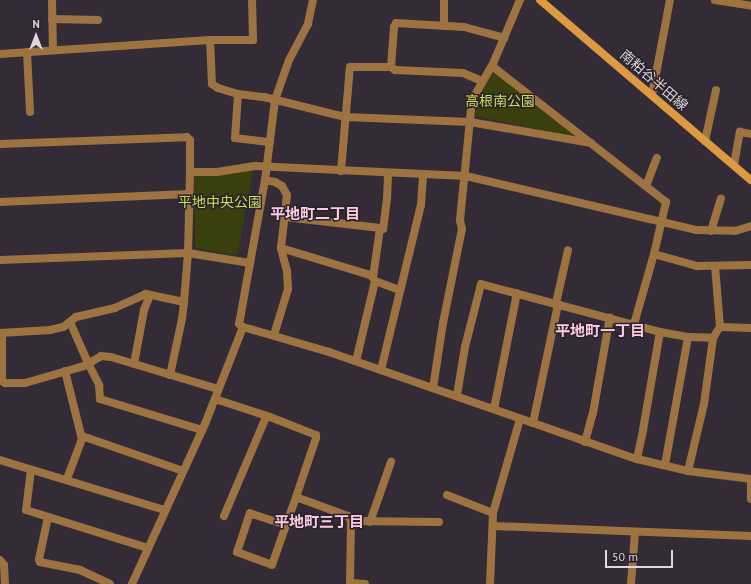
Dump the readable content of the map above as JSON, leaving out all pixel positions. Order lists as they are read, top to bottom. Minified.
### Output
{"streets":{"main road":["南粕谷半田線"]},"districts":["平地町二丁目","平地町一丁目","平地町三丁目"],"parks":["高根南公園","平地中央公園"],"scale_bar":"50 m","north":"top"}
